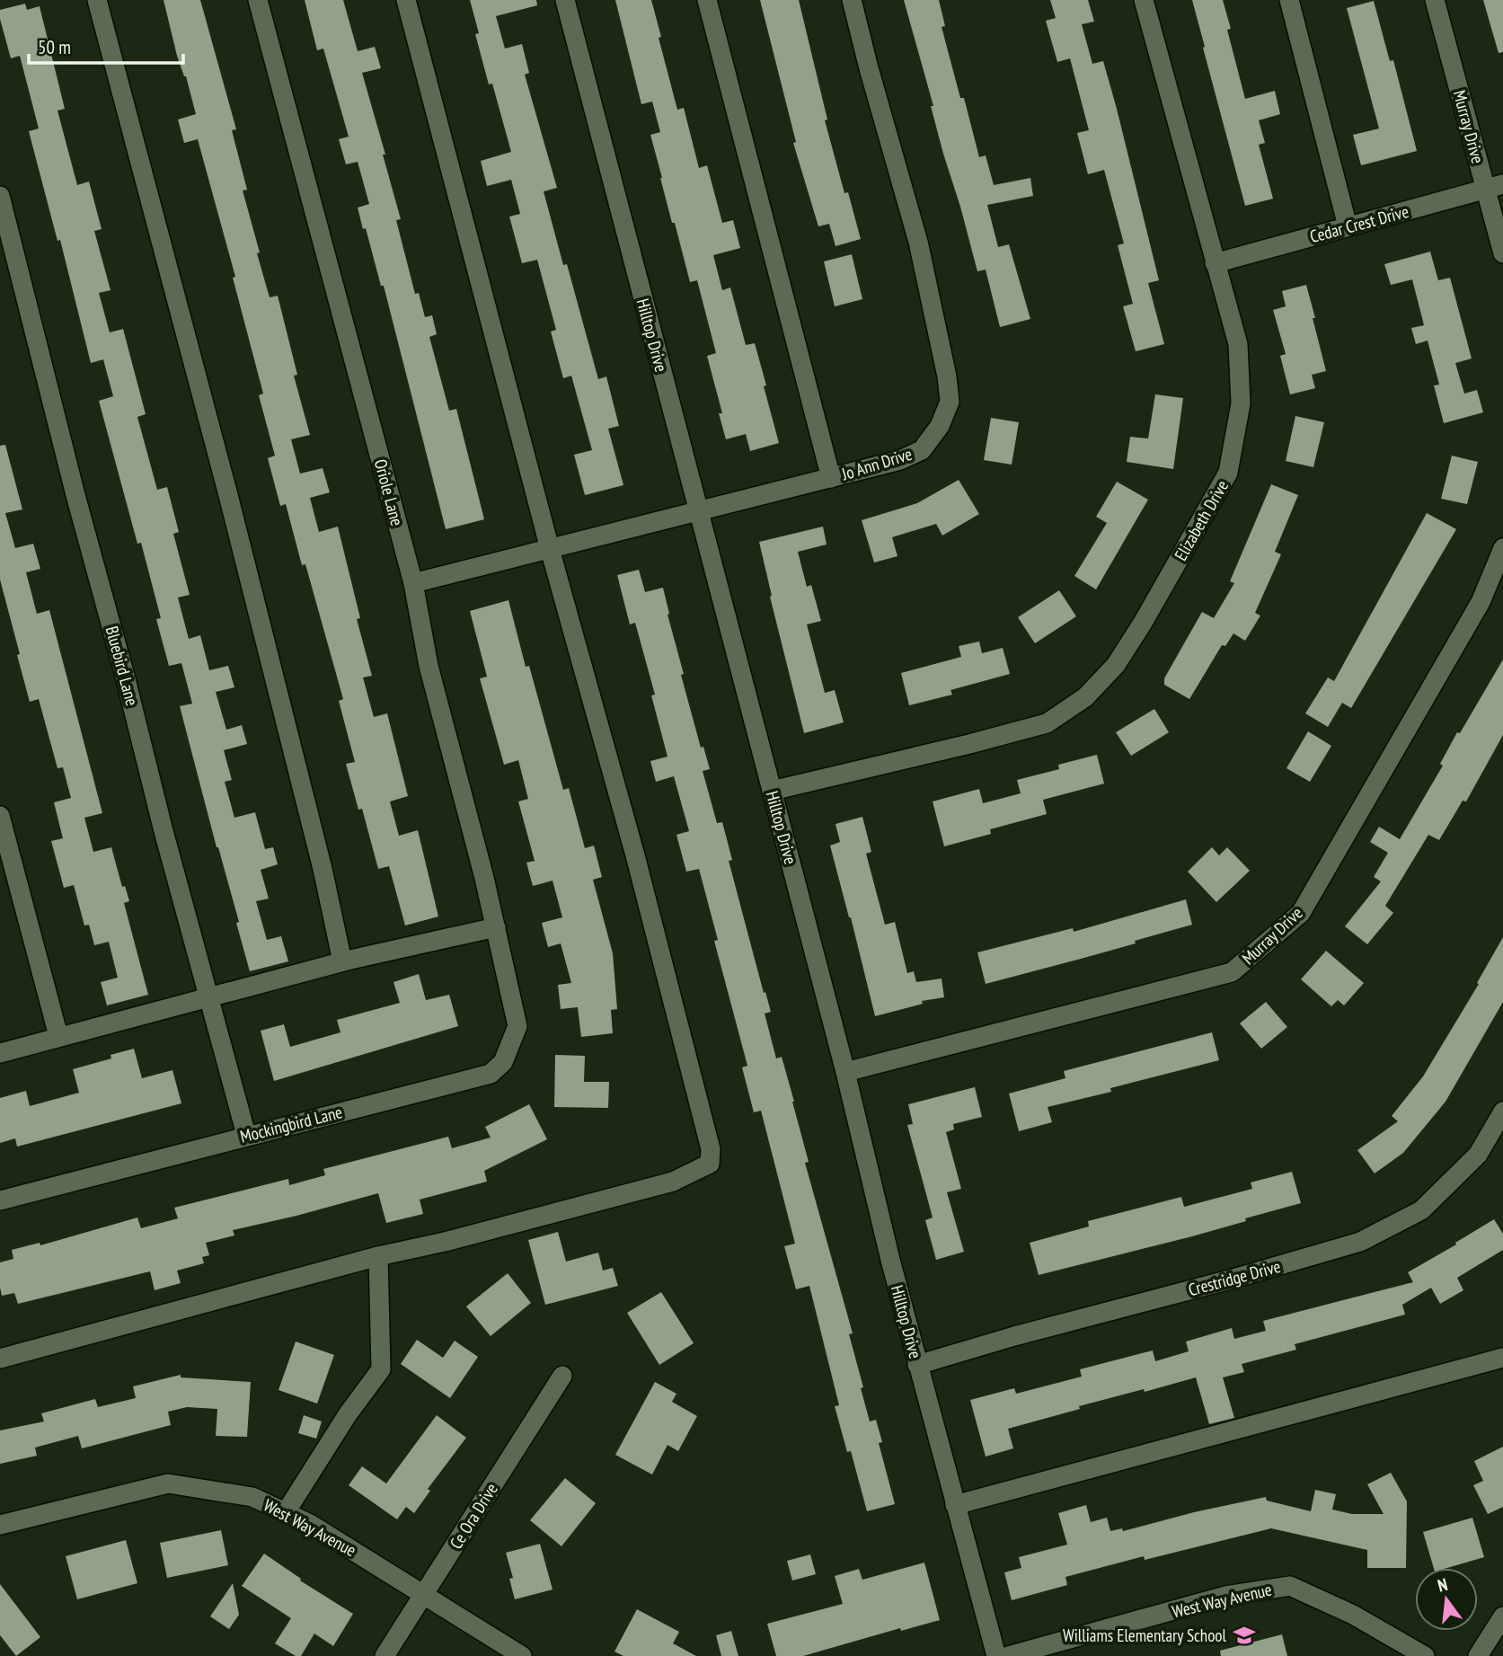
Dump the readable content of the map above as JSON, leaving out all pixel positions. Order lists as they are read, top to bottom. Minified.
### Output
{"streets":{"street":["Murray Drive","Cedar Crest Drive","Hilltop Drive","Jo Ann Drive","Oriole Lane","Elizabeth Drive","Bluebird Lane","Mockingbird Lane","Crestridge Drive","Ce Ora Drive","West Way Avenue"]},"crossings":[["Murray Drive","Cedar Crest Drive"],["Murray Drive","Hilltop Drive"],["Cedar Crest Drive","Elizabeth Drive"],["Hilltop Drive","Jo Ann Drive"],["Hilltop Drive","Elizabeth Drive"],["Hilltop Drive","Crestridge Drive"],["Jo Ann Drive","Oriole Lane"],["Oriole Lane","Mockingbird Lane"],["Bluebird Lane","Mockingbird Lane"],["Ce Ora Drive","West Way Avenue"]],"places":{"school or university":["Williams Elementary School"]},"scale_bar":"50 m","north":"top"}
